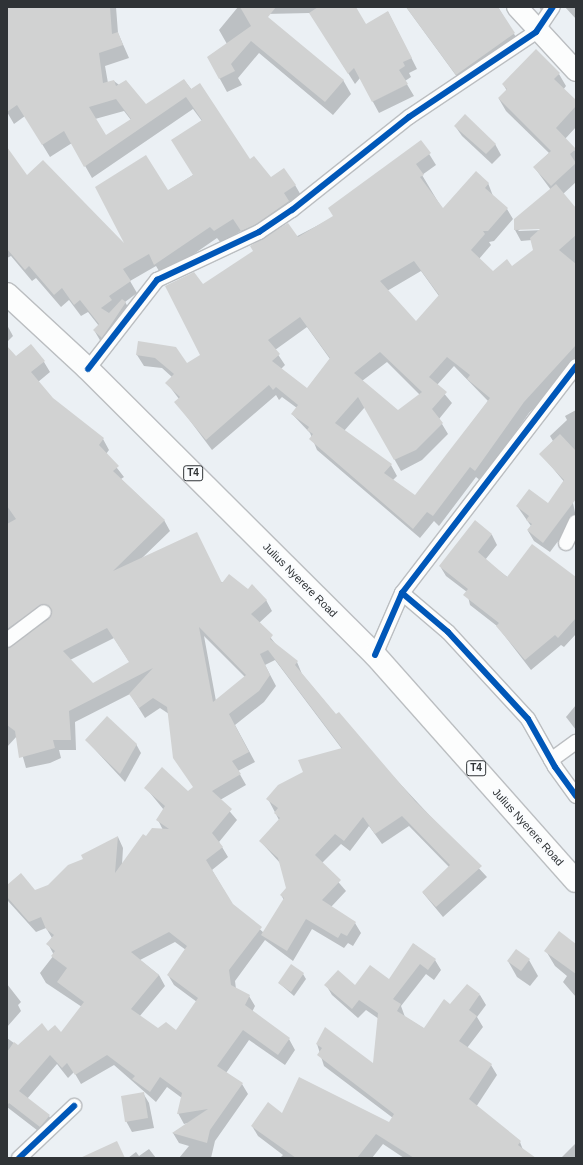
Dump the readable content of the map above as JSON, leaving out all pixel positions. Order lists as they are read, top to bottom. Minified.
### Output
{"streets":{"highway":["T4","Julius Nyerere Road"]}}
